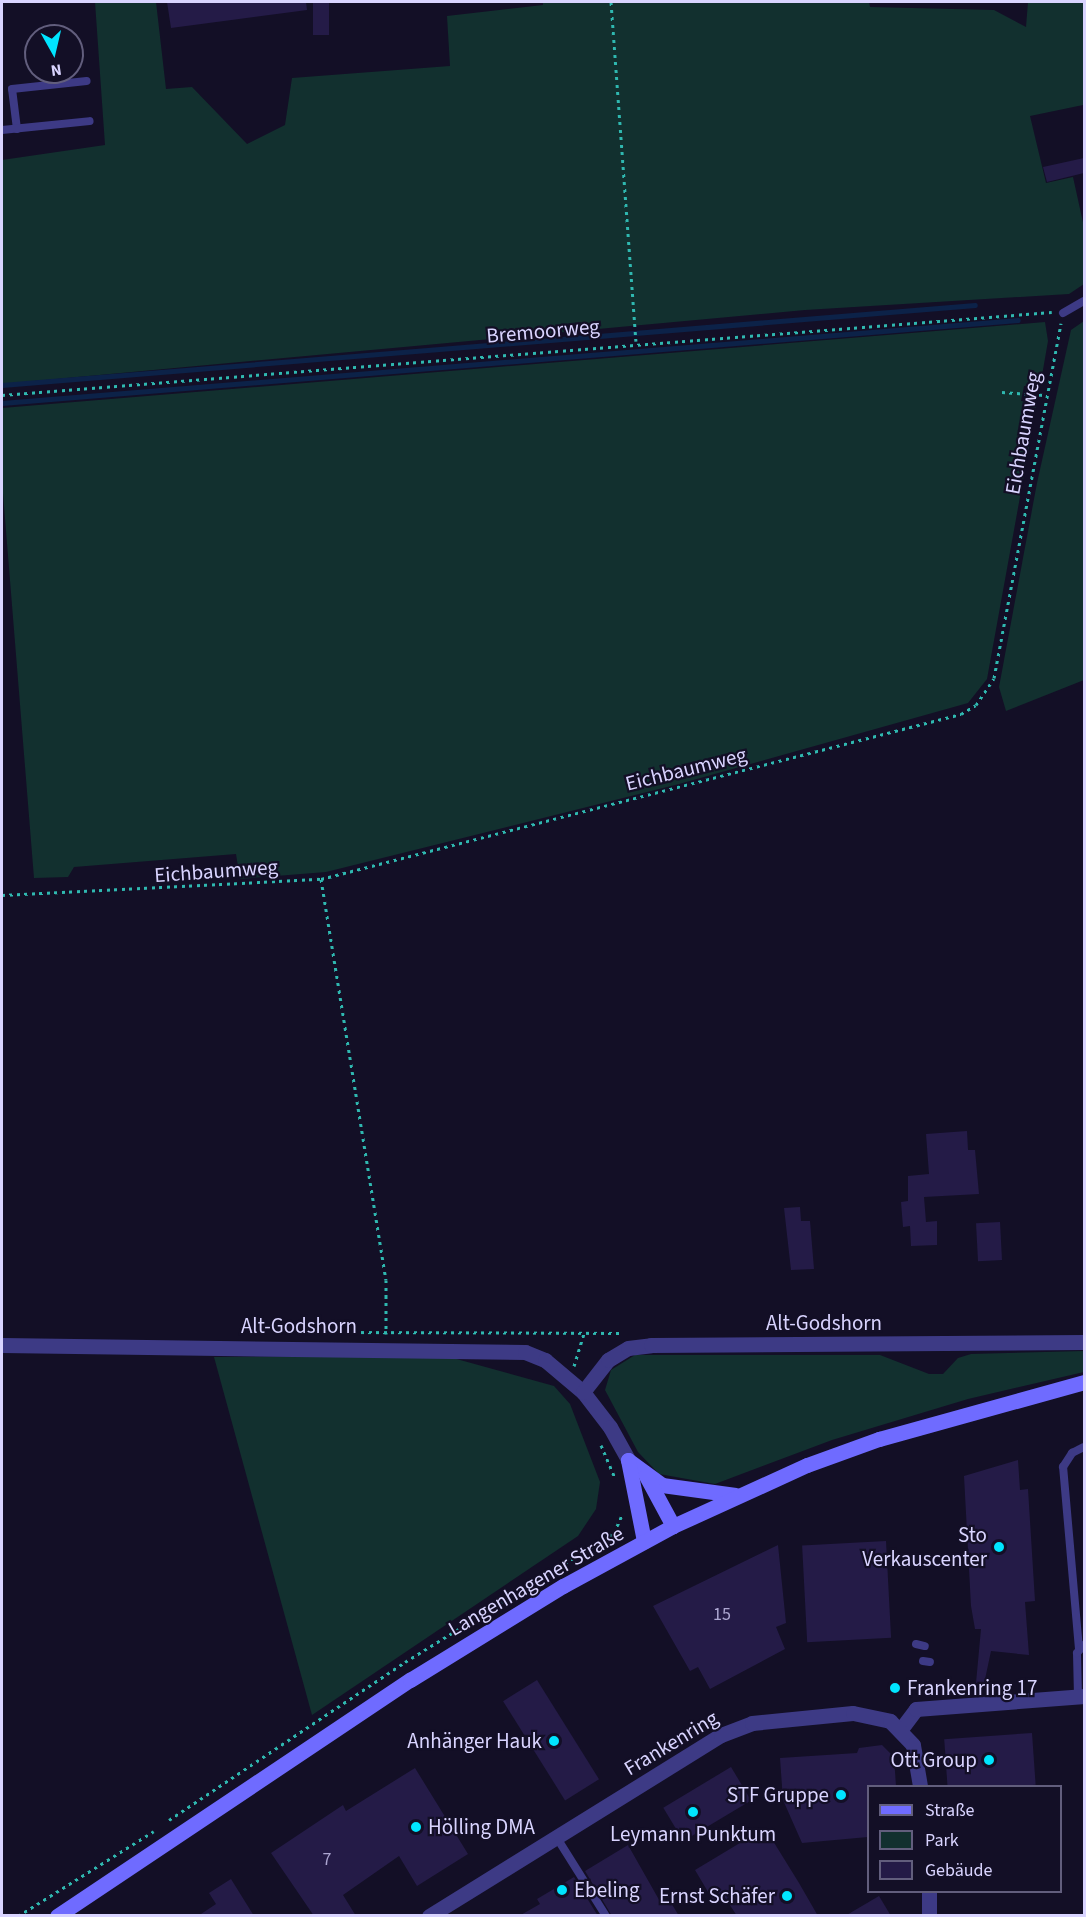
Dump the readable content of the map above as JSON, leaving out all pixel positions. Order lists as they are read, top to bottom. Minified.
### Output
{"streets":{"main road":["Langenhagener Straße"],"street":["Alt-Godshorn","Frankenring"],"path":["Bremoorweg","Eichbaumweg"]},"crossings":[["Bremoorweg","Eichbaumweg"]],"places":["Sto Verkauscenter","Frankenring 17","Anhänger Hauk","Ott Group","STF Gruppe","Leymann Punktum","Hölling DMA","Ebeling","Ernst Schäfer"],"house_numbers":["15","7"],"legend":["Straße","Park","Gebäude"],"north":"bottom"}
